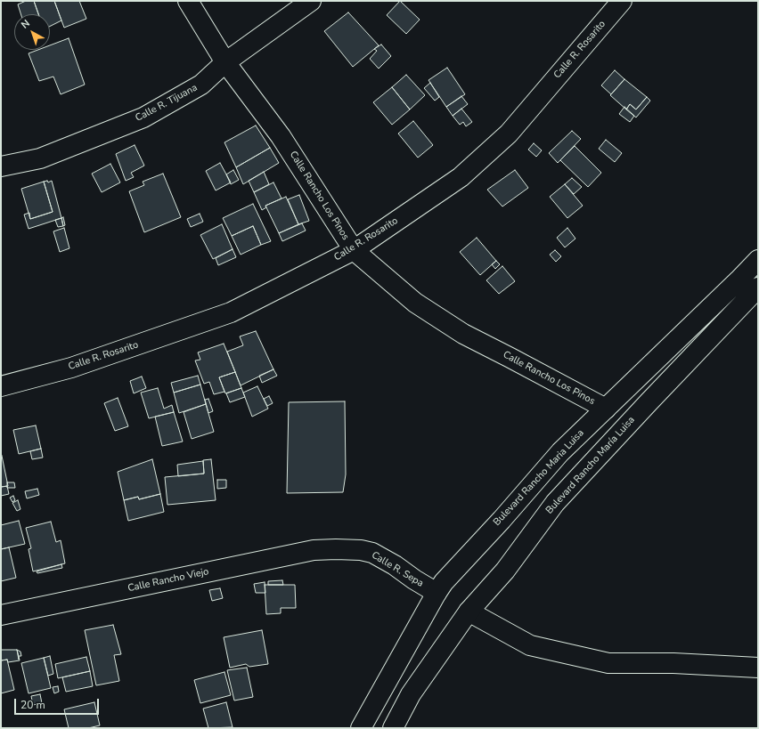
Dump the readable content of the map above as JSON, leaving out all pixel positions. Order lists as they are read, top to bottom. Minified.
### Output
{"streets":{"street":["Calle R. Rosarito","Calle R. Tijuana","Calle Rancho Los Pinos","Bulevard Rancho María Luisa","Bulevard Rancho Maria Luisa","Calle R. Sepa","Calle Rancho Viejo"]},"crossings":[["Calle R. Rosarito","Calle Rancho Los Pinos"],["Calle R. Tijuana","Calle Rancho Los Pinos"],["Calle Rancho Los Pinos","Bulevard Rancho Maria Luisa"],["Bulevard Rancho Maria Luisa","Calle R. Sepa"],["Calle R. Sepa","Calle Rancho Viejo"]],"scale_bar":"20 m","north":"top left"}
